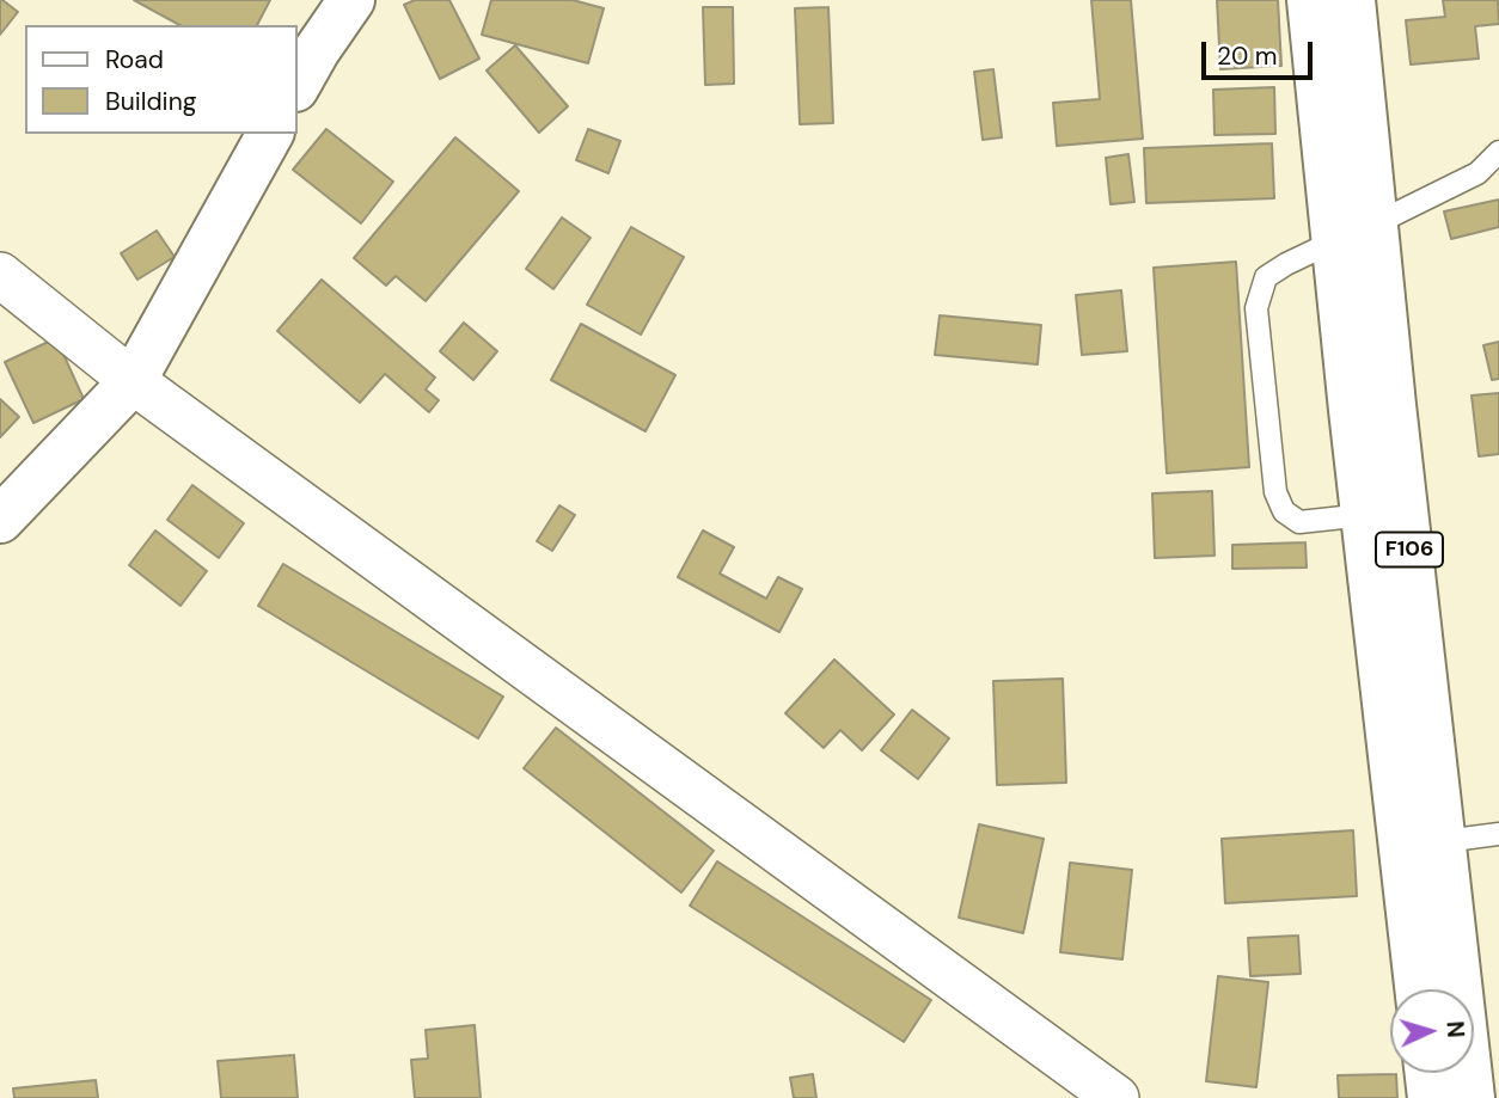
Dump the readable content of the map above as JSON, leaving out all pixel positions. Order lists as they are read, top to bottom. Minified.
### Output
{"streets":{"main road":["F106"]},"legend":["Road","Building"],"scale_bar":"20 m","north":"right"}
